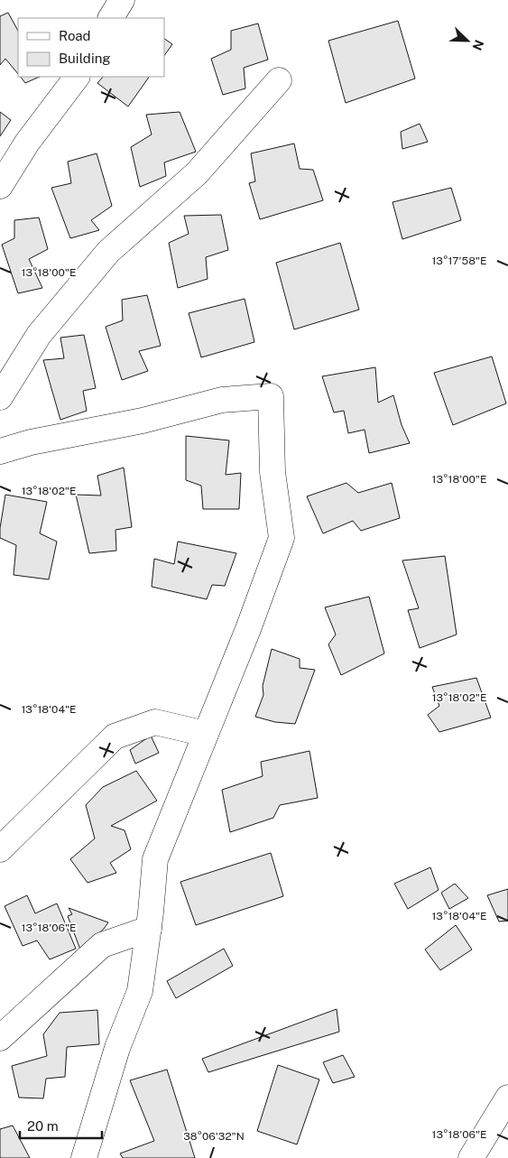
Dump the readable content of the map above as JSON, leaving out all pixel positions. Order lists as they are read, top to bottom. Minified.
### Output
{"legend":["Road","Building"],"scale_bar":"20 m","north":"bottom right","coordinates":["13°17'58\"E","13°18'00\"E","13°18'02\"E","13°18'04\"E","13°18'06\"E","38°06'32\"N"]}
